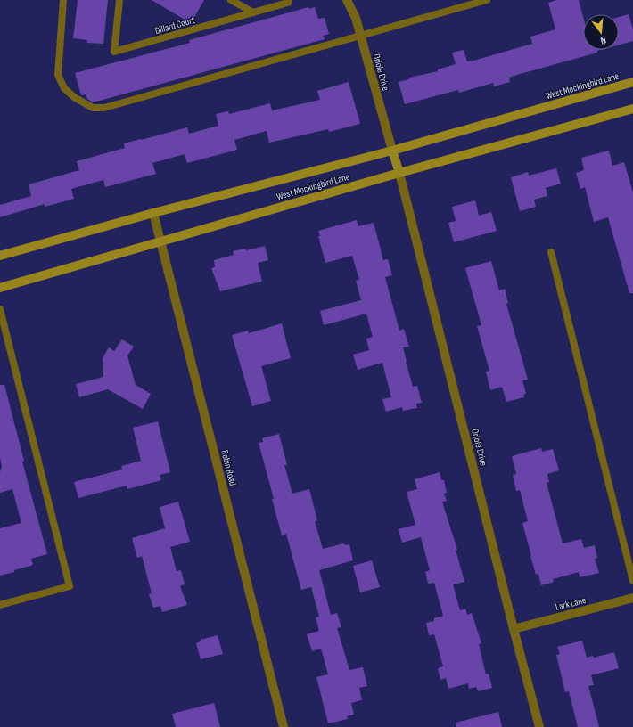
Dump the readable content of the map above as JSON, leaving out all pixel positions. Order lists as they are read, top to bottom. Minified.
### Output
{"streets":{"main road":["West Mockingbird Lane"],"street":["Oriole Drive","Robin Road","Lark Lane"],"lane":["Dillard Court"]},"crossings":[["Oriole Drive","West Mockingbird Lane"],["Oriole Drive","Lark Lane"],["West Mockingbird Lane","Robin Road"]],"north":"bottom"}
